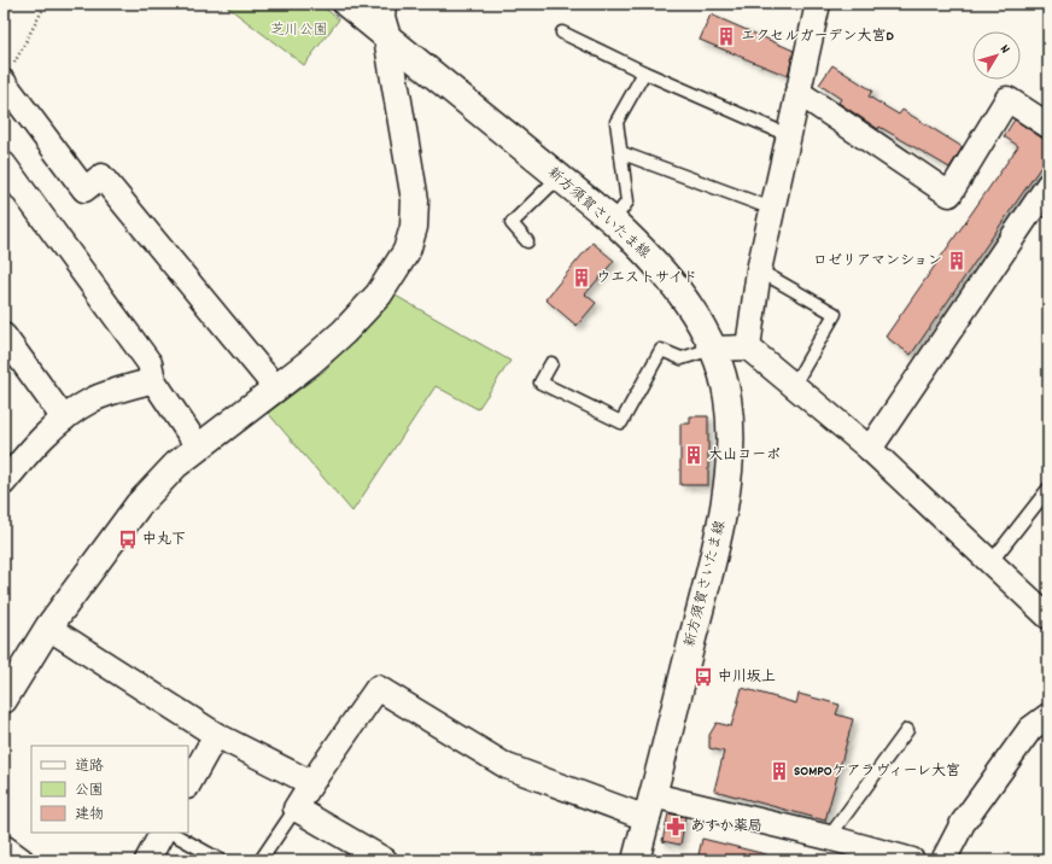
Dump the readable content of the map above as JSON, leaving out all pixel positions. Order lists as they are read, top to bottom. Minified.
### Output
{"streets":{"main road":["新方須賀さいたま線"]},"parks":["芝川公園"],"places":{"building":["エクセルガーデン大宮D","ロゼリアマンション","ウエストサイド","大山コーポ","SOMPOケアラヴィーレ大宮"],"bus stop":["中丸下","中川坂上"],"pharmacy":["あすか薬局"]},"legend":["道路","公園","建物"],"north":"top right"}
